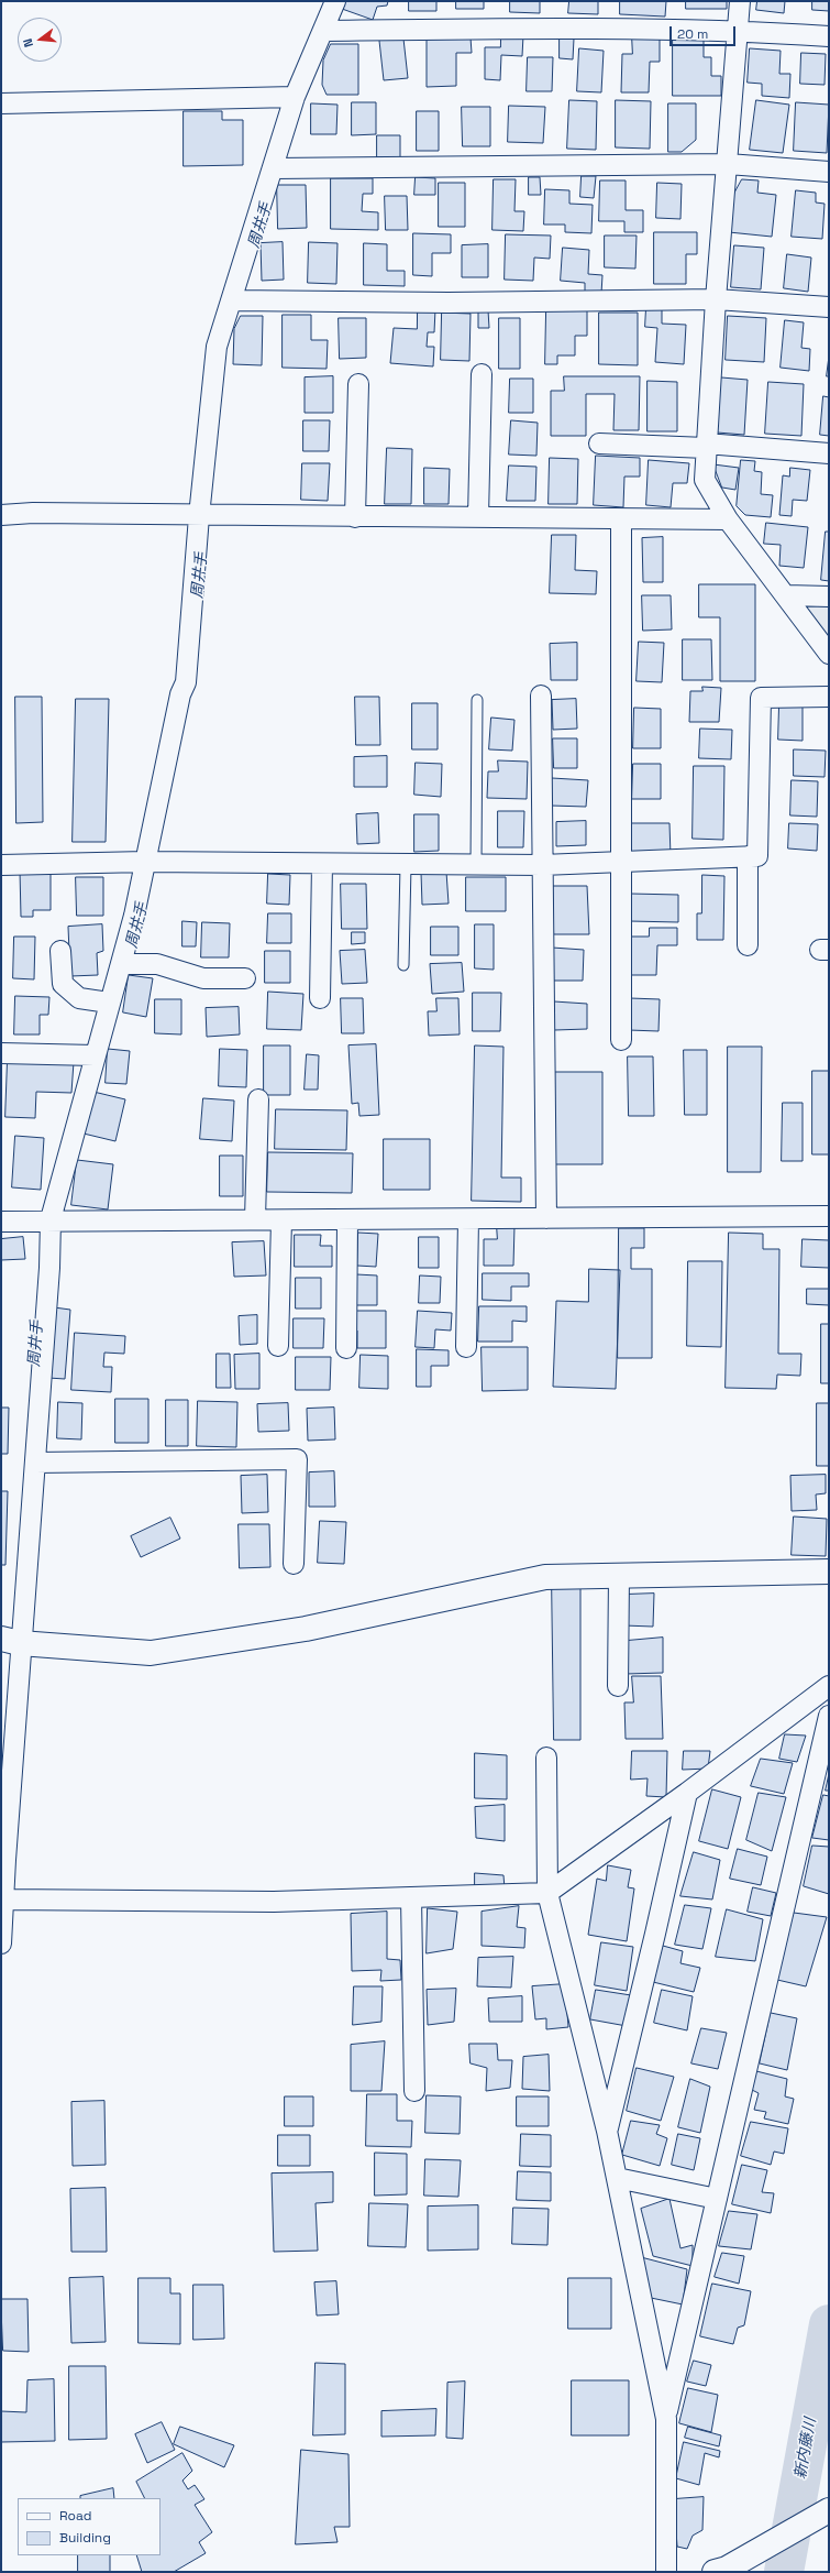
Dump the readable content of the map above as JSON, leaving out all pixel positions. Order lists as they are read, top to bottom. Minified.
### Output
{"water":["周井手","新内藤川"],"legend":["Road","Building"],"scale_bar":"20 m","north":"left"}
